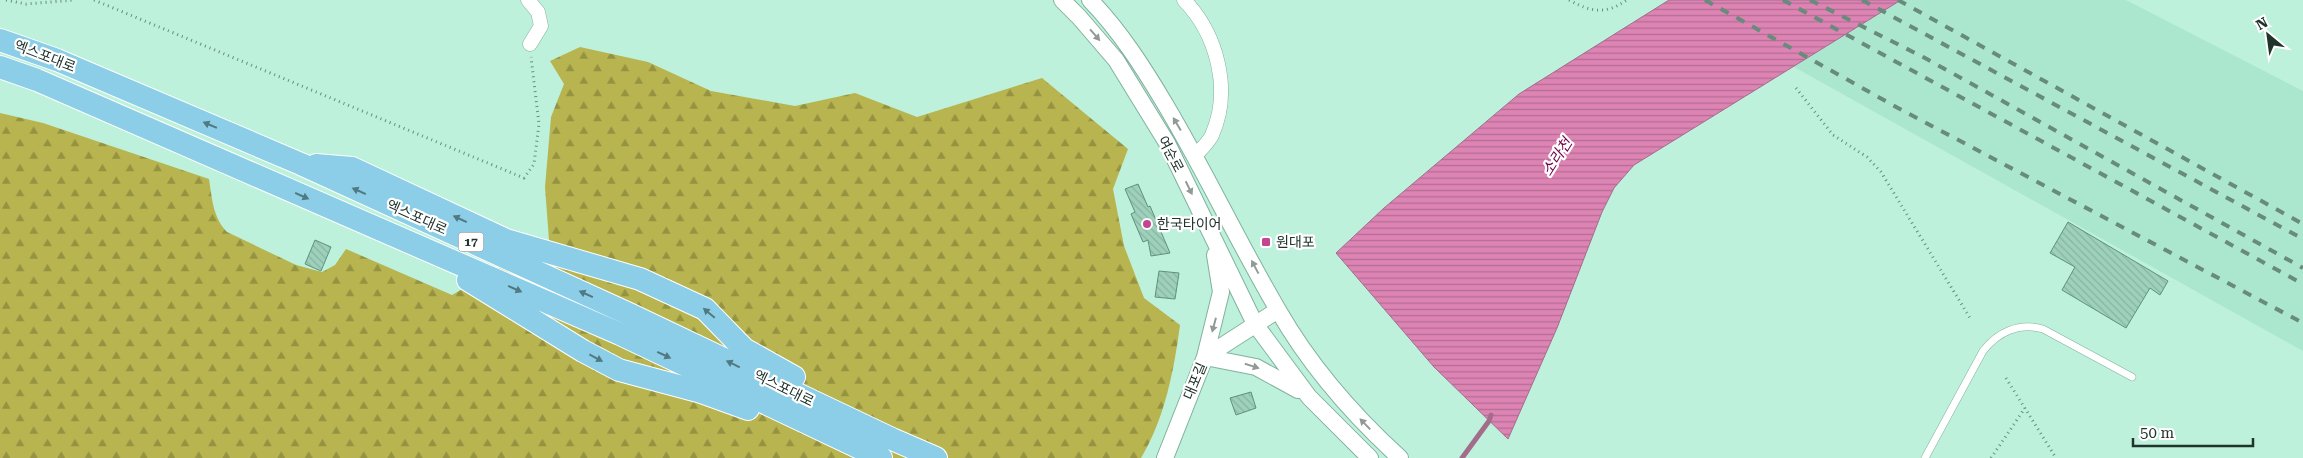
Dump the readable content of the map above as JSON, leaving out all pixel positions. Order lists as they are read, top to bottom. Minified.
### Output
{"streets":{"highway":["엑스포대로","17"],"street":["여순로","대포길"]},"crossings":[["여순로","대포길"]],"water":["소라천"],"places":{"other":["한국타이어"],"transit":["원대포"]},"scale_bar":"50 m","north":"top left"}
